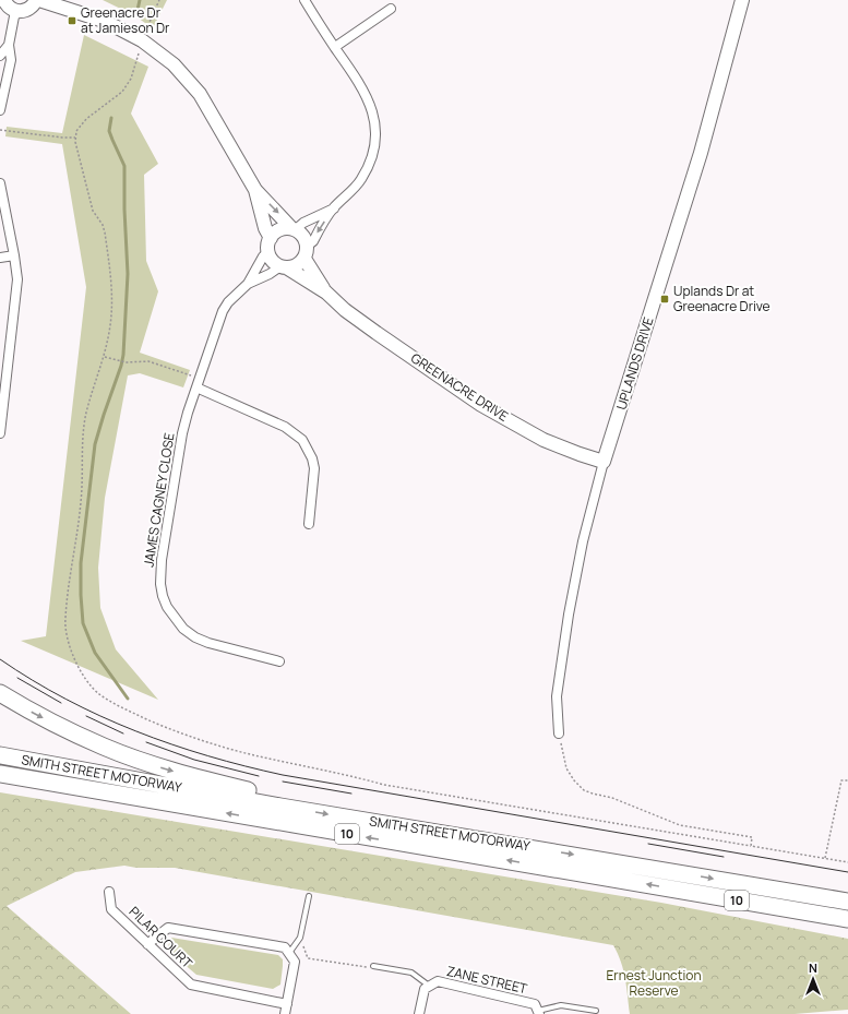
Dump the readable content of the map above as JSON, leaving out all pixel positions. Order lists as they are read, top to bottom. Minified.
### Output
{"streets":{"highway":["SMITH STREET MOTORWAY","10"],"street":["UPLANDS DRIVE","GREENACRE DRIVE","JAMES CAGNEY CLOSE","PILAR COURT","ZANE STREET"]},"crossings":[["UPLANDS DRIVE","GREENACRE DRIVE"],["GREENACRE DRIVE","JAMES CAGNEY CLOSE"]],"parks":["Ernest Junction Reserve"],"places":{"transit":["Greenacre Dr at Jamieson Dr","Uplands Dr at Greenacre Drive"]},"north":"top"}
